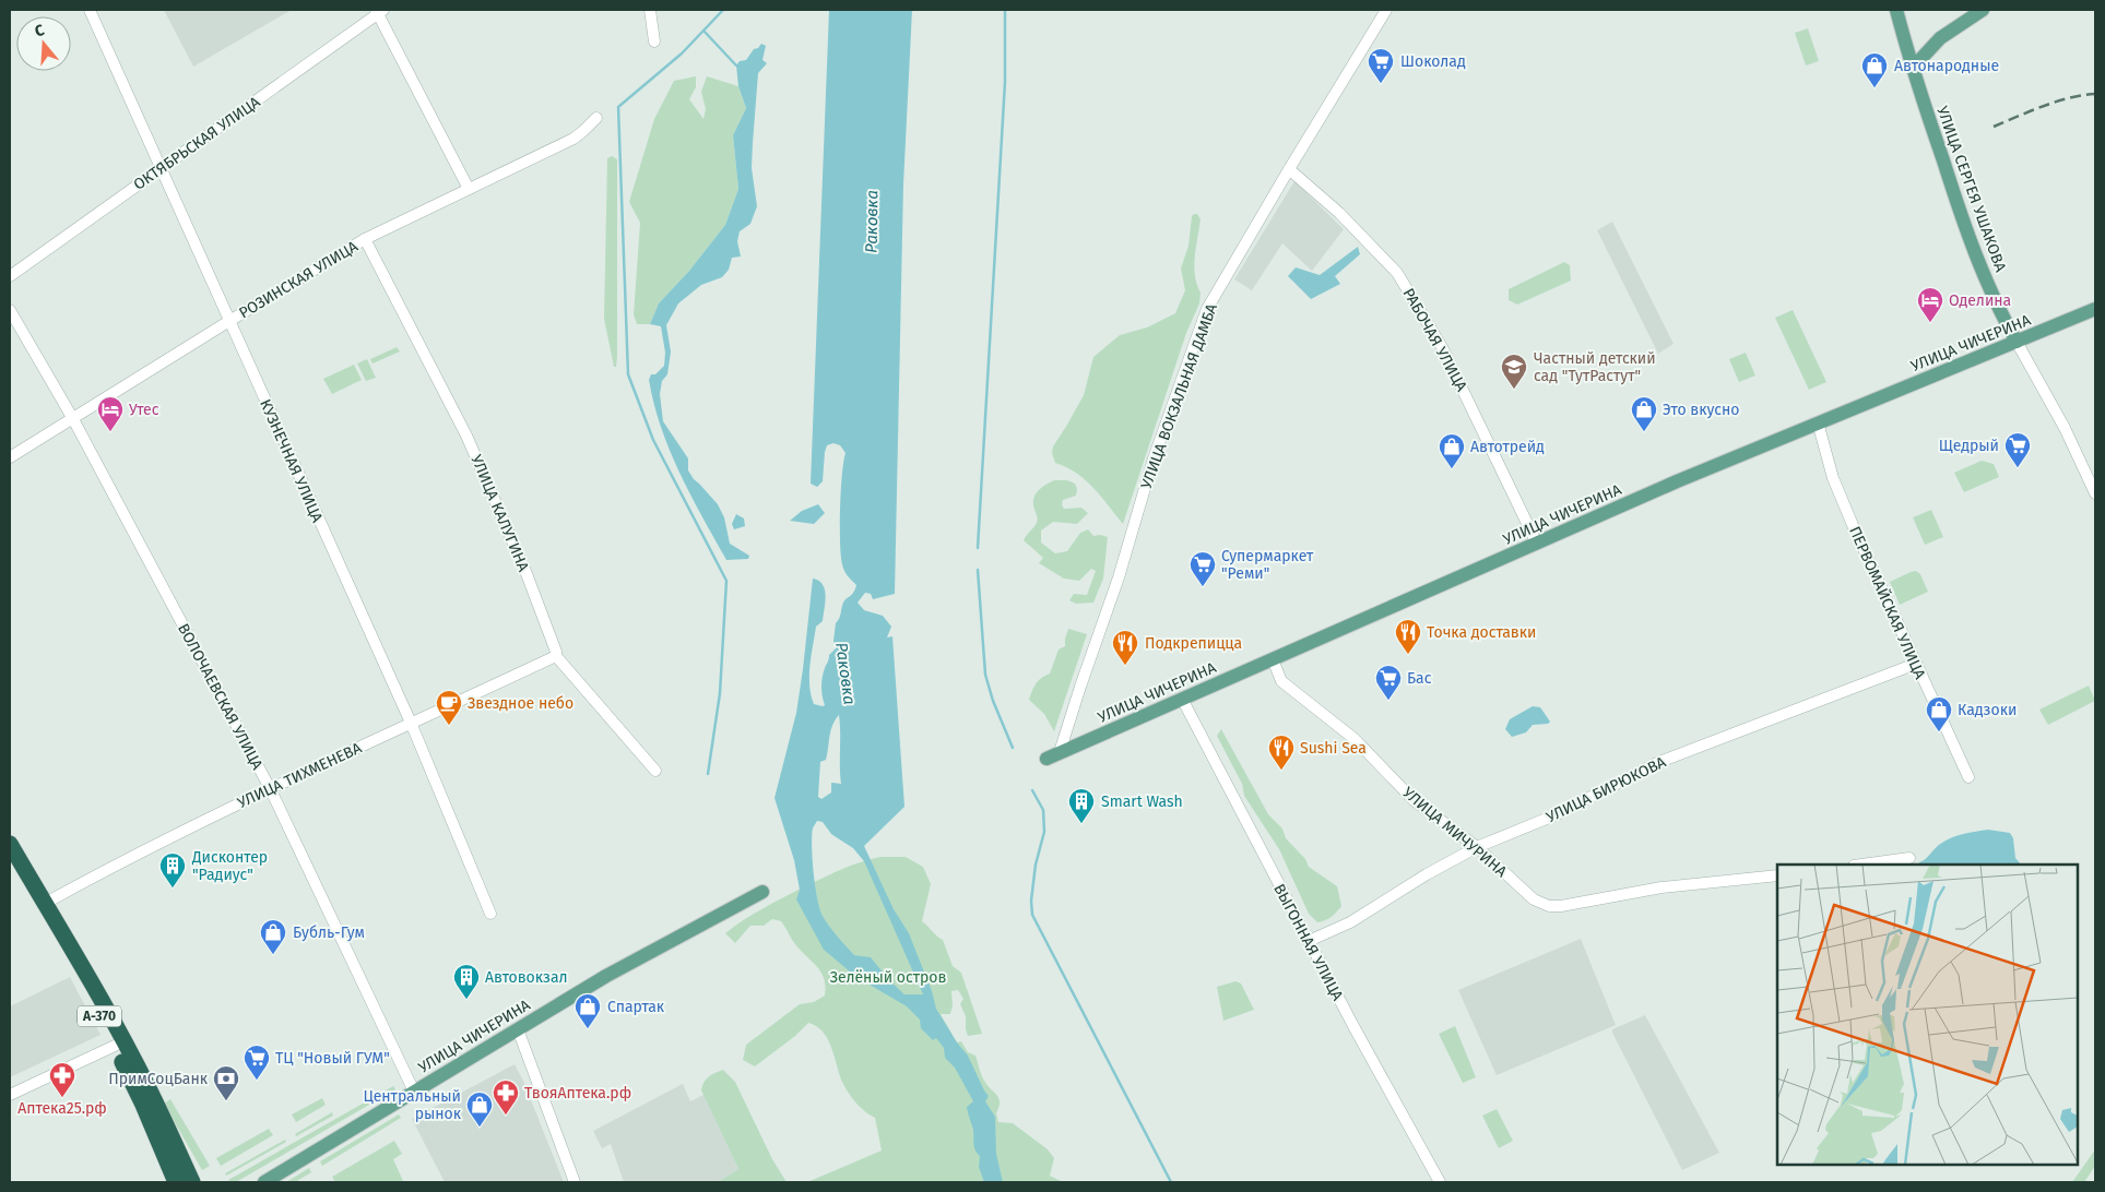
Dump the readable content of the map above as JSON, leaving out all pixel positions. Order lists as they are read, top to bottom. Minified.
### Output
{"streets":{"highway":["А-370"],"main road":["УЛИЦА СЕРГЕЯ УШАКОВА","УЛИЦА ЧИЧЕРИНА"],"street":["ОКТЯБРЬСКАЯ УЛИЦА","РОЗИНСКАЯ УЛИЦА","РАБОЧАЯ УЛИЦА","УЛИЦА ВОКЗАЛЬНАЯ ДАМБА","КУЗНЕЧНАЯ УЛИЦА","УЛИЦА КАЛУГИНА","ПЕРВОМАЙСКАЯ УЛИЦА","ВОЛОЧАЕВСКАЯ УЛИЦА","УЛИЦА ТИХМЕНЕВА","УЛИЦА БИРЮКОВА","УЛИЦА МИЧУРИНА","ВЫГОННАЯ УЛИЦА"]},"crossings":[["ОКТЯБРЬСКАЯ УЛИЦА","КУЗНЕЧНАЯ УЛИЦА"],["УЛИЦА СЕРГЕЯ УШАКОВА","УЛИЦА ЧИЧЕРИНА"],["РОЗИНСКАЯ УЛИЦА","КУЗНЕЧНАЯ УЛИЦА"],["РОЗИНСКАЯ УЛИЦА","УЛИЦА КАЛУГИНА"],["РОЗИНСКАЯ УЛИЦА","ВОЛОЧАЕВСКАЯ УЛИЦА"],["РАБОЧАЯ УЛИЦА","УЛИЦА ЧИЧЕРИНА"],["РАБОЧАЯ УЛИЦА","УЛИЦА ВОКЗАЛЬНАЯ ДАМБА"],["УЛИЦА ЧИЧЕРИНА","УЛИЦА ВОКЗАЛЬНАЯ ДАМБА"],["УЛИЦА ЧИЧЕРИНА","ПЕРВОМАЙСКАЯ УЛИЦА"],["УЛИЦА ЧИЧЕРИНА","ВОЛОЧАЕВСКАЯ УЛИЦА"],["УЛИЦА ЧИЧЕРИНА","УЛИЦА МИЧУРИНА"],["УЛИЦА ЧИЧЕРИНА","ВЫГОННАЯ УЛИЦА"],["КУЗНЕЧНАЯ УЛИЦА","УЛИЦА ТИХМЕНЕВА"],["УЛИЦА КАЛУГИНА","УЛИЦА ТИХМЕНЕВА"],["ПЕРВОМАЙСКАЯ УЛИЦА","УЛИЦА БИРЮКОВА"],["ВОЛОЧАЕВСКАЯ УЛИЦА","УЛИЦА ТИХМЕНЕВА"],["УЛИЦА ТИХМЕНЕВА","А-370"],["УЛИЦА БИРЮКОВА","УЛИЦА МИЧУРИНА"],["УЛИЦА БИРЮКОВА","ВЫГОННАЯ УЛИЦА"]],"water":["Раковка"],"parks":["Зелёный остров"],"places":{"supermarket":["Шоколад","Щедрый","Супермаркет \"Реми\"","Бас","ТЦ \"Новый ГУМ\""],"shop":["Автонародные","Это вкусно","Автотрейд","Кадзоки","Бубль-Гум","Спартак","Центральный рынок"],"hotel":["Оделина","Утес"],"school or university":["Частный детский сад \"ТутРастут\""],"restaurant":["Точка доставки","Подкрепицца","Sushi Sea"],"cafe":["Звездное небо"],"building":["Smart Wash","Дисконтер \"Радиус\"","Автовокзал"],"pharmacy":["Аптека25.рф","ТвояАптека.рф"],"bank":["ПримСоцБанк"]},"north":"top"}
